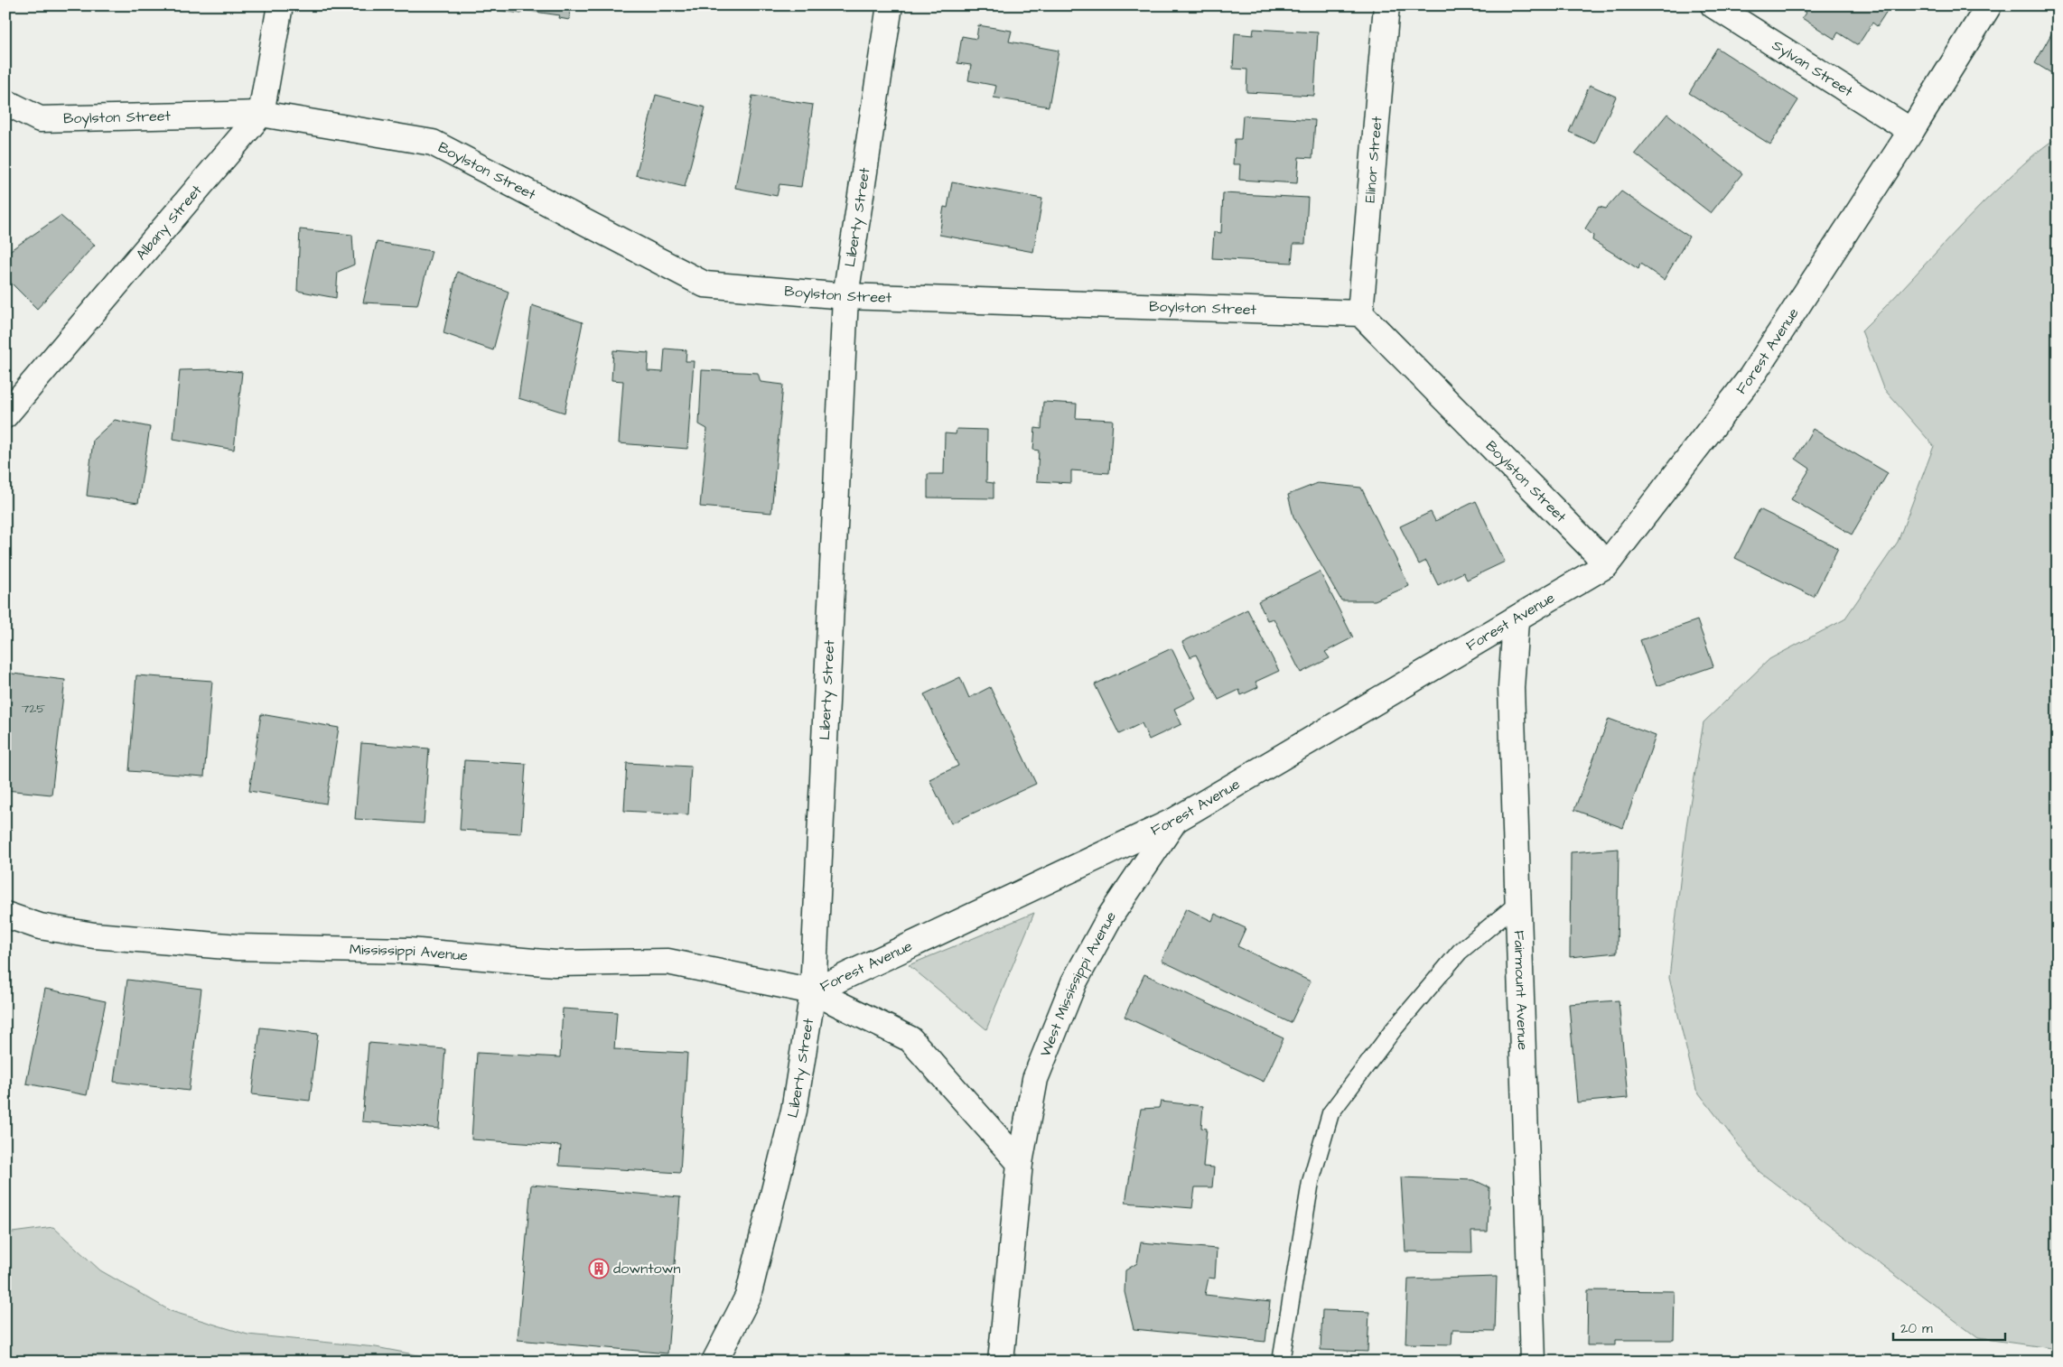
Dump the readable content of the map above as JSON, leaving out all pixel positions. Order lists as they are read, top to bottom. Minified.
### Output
{"streets":{"street":["Sylvan Street","Boylston Street","Elinor Street","Liberty Street","Albany Street","Forest Avenue","Mississippi Avenue","West Mississippi Avenue","Fairmount Avenue"]},"crossings":[["Sylvan Street","Forest Avenue"],["Boylston Street","Elinor Street"],["Boylston Street","Liberty Street"],["Boylston Street","Albany Street"],["Boylston Street","Forest Avenue"],["Liberty Street","Forest Avenue"],["Liberty Street","Mississippi Avenue"],["Forest Avenue","Mississippi Avenue"],["Forest Avenue","West Mississippi Avenue"],["Forest Avenue","Fairmount Avenue"]],"places":{"building":["downtown"]},"house_numbers":["725"],"scale_bar":"20 m"}
